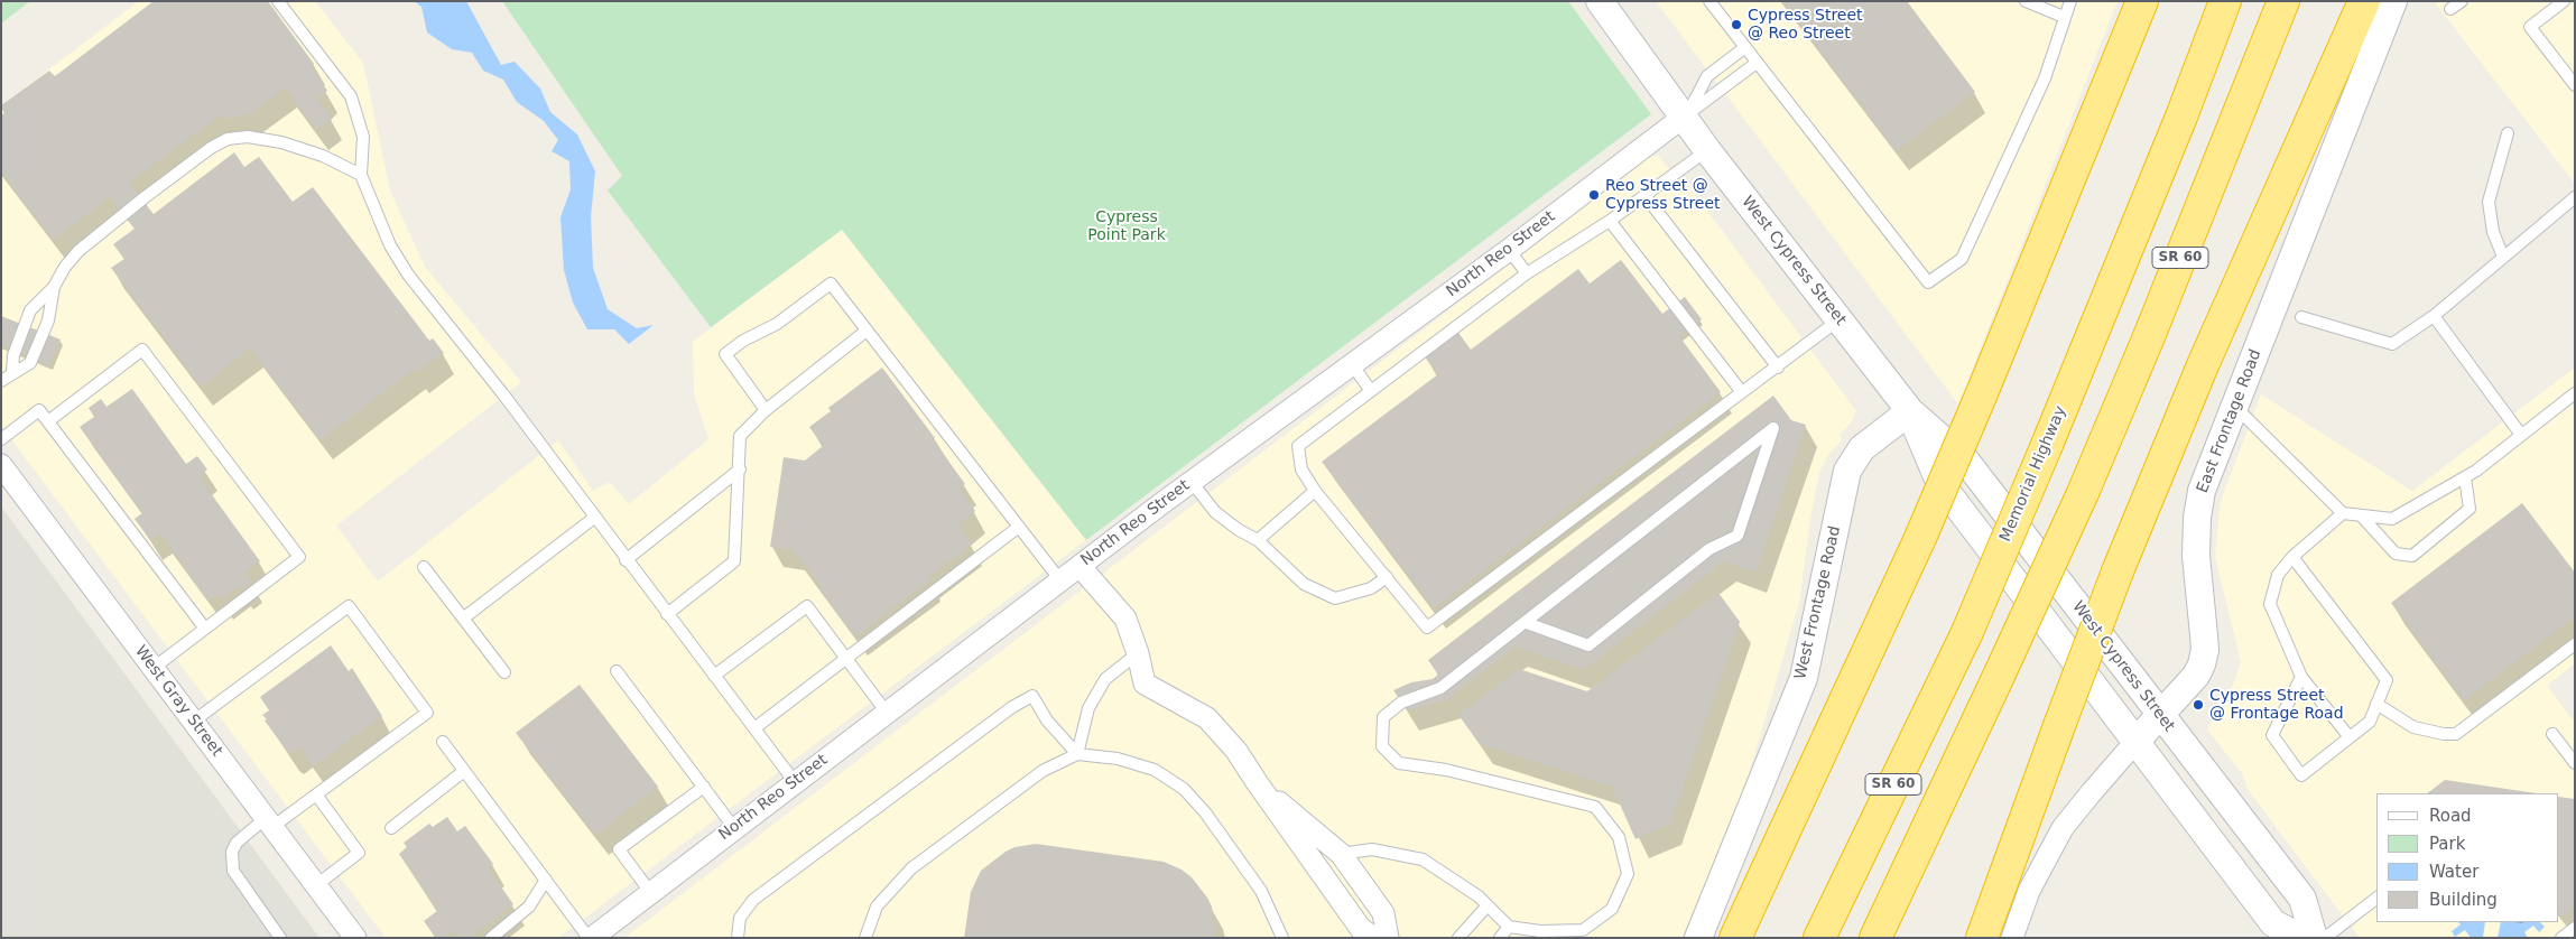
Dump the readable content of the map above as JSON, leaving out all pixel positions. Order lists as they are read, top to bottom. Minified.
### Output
{"streets":{"highway":["SR 60","Memorial Highway"],"street":["North Reo Street","West Cypress Street","East Frontage Road","West Frontage Road","West Gray Street"]},"crossings":[["North Reo Street","West Cypress Street"],["West Cypress Street","East Frontage Road"],["West Cypress Street","West Frontage Road"]],"parks":["Cypress Point Park"],"places":["Cypress Street @ Reo Street","Reo Street @ Cypress Street","Cypress Street @ Frontage Road"],"legend":["Road","Park","Water","Building"]}
